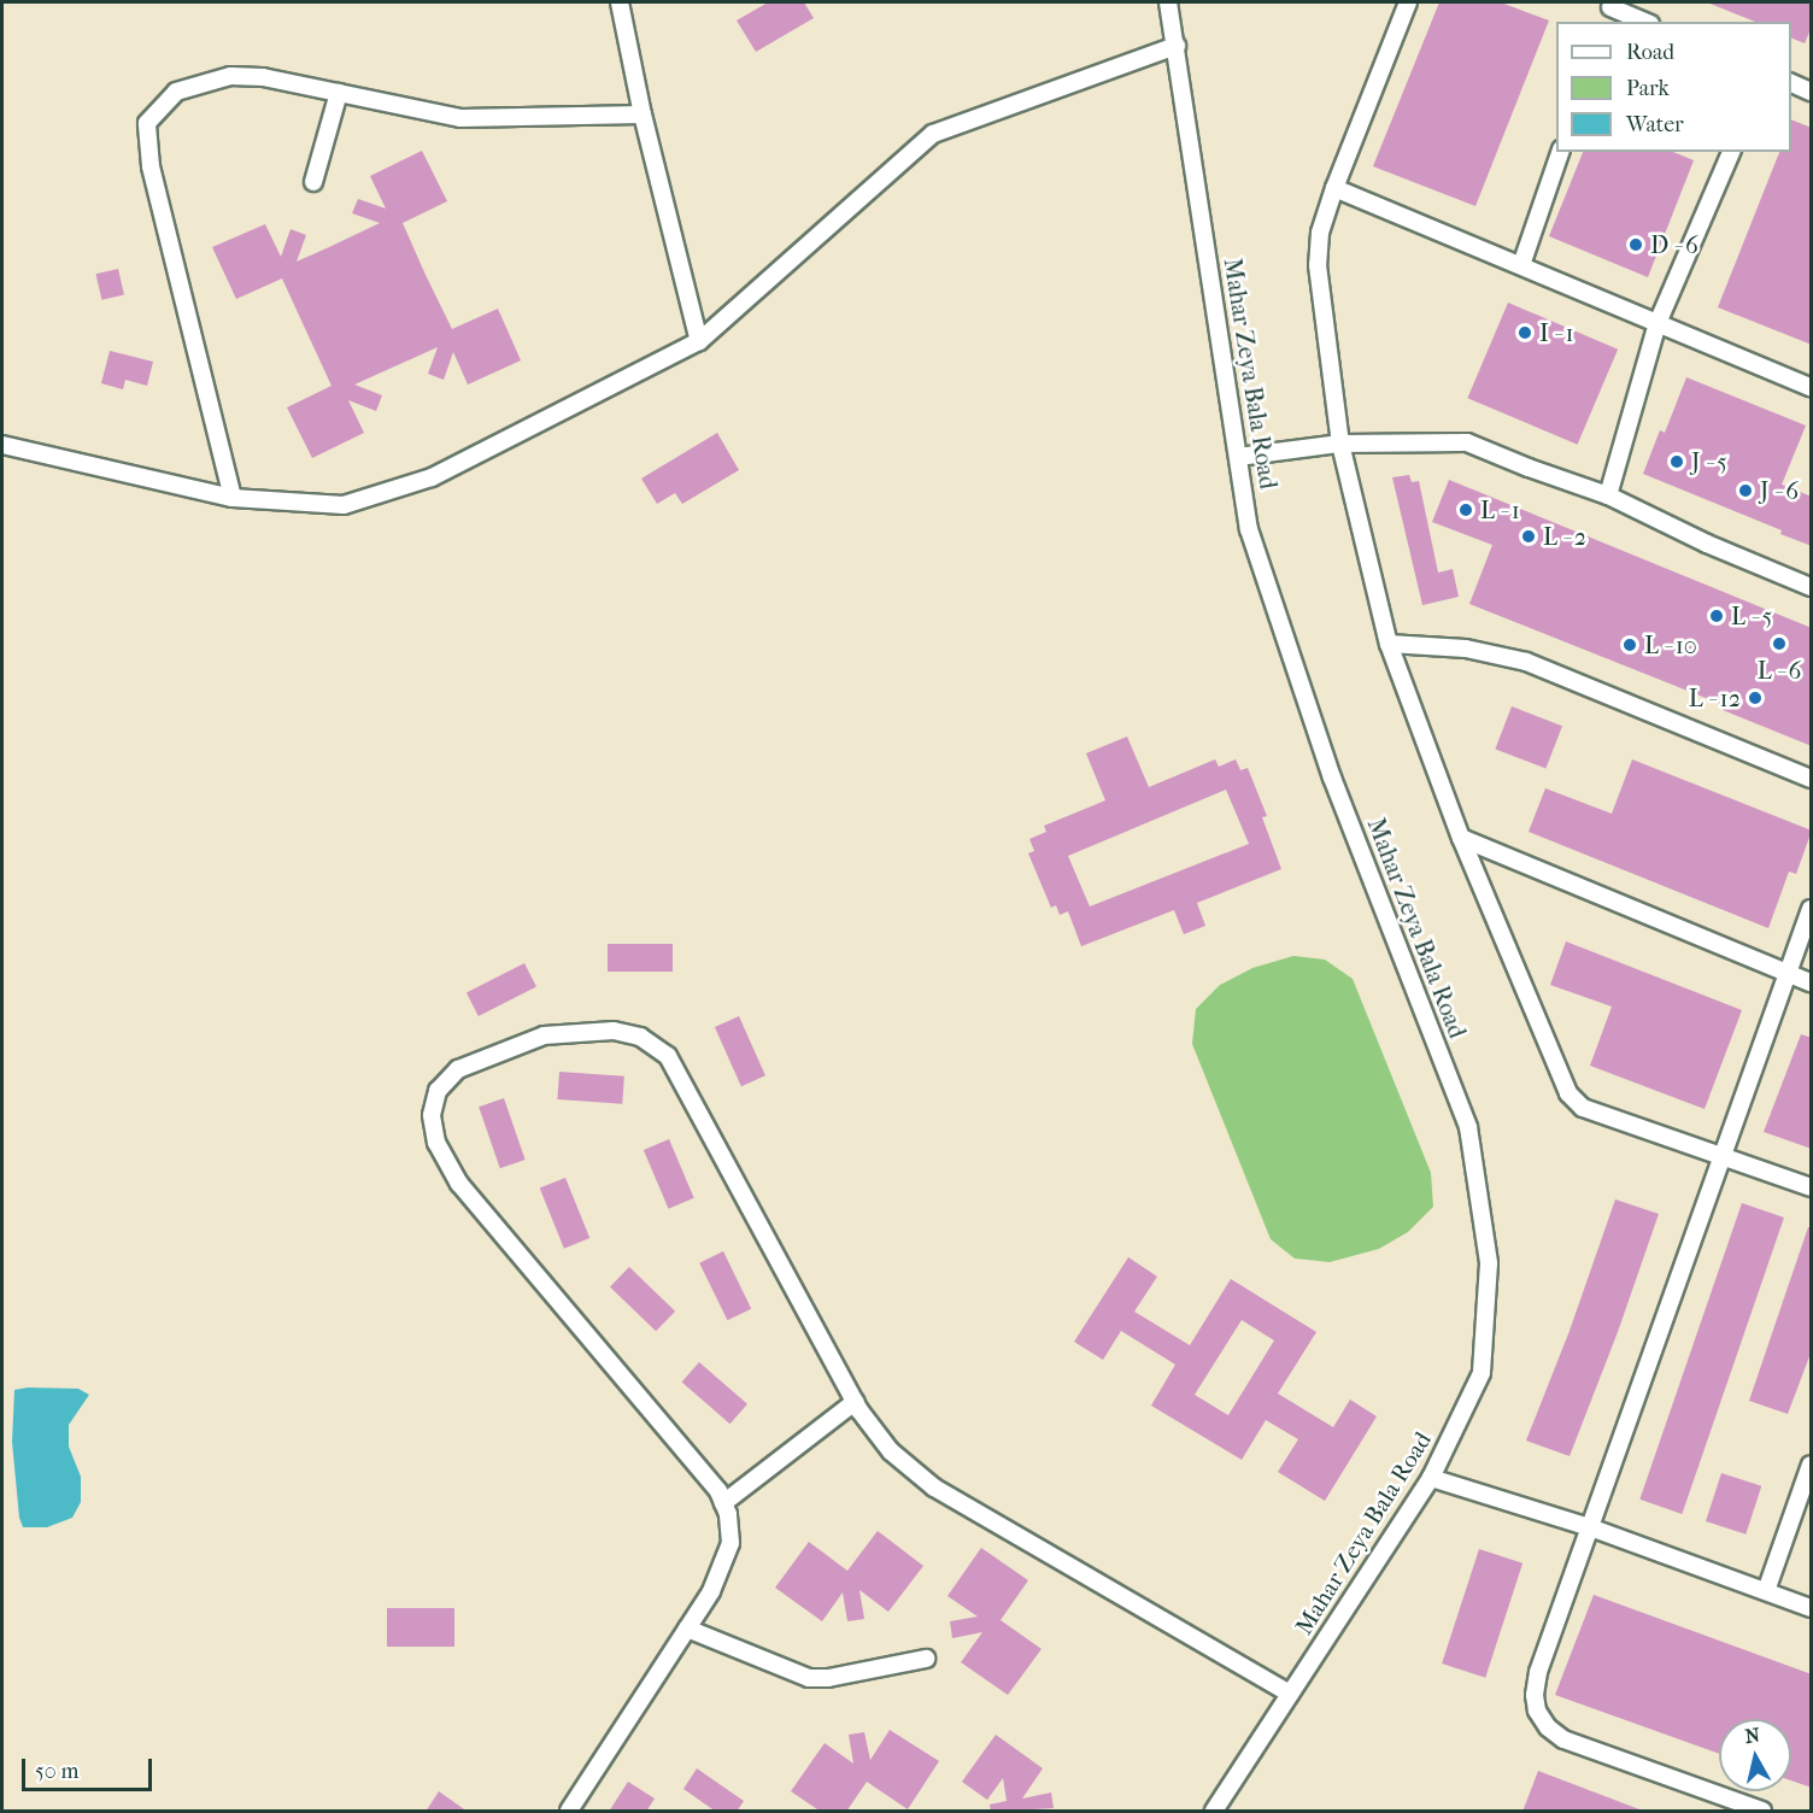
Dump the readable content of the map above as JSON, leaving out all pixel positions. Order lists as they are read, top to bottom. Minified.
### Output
{"streets":{"street":["Mahar Zeya Bala Road"]},"places":["D - 6","I - 1","J - 5","J - 6","L - 1","L - 2","L - 5","L - 6","L - 10","L - 12"],"legend":["Road","Park","Water"],"scale_bar":"50 m","north":"top"}
